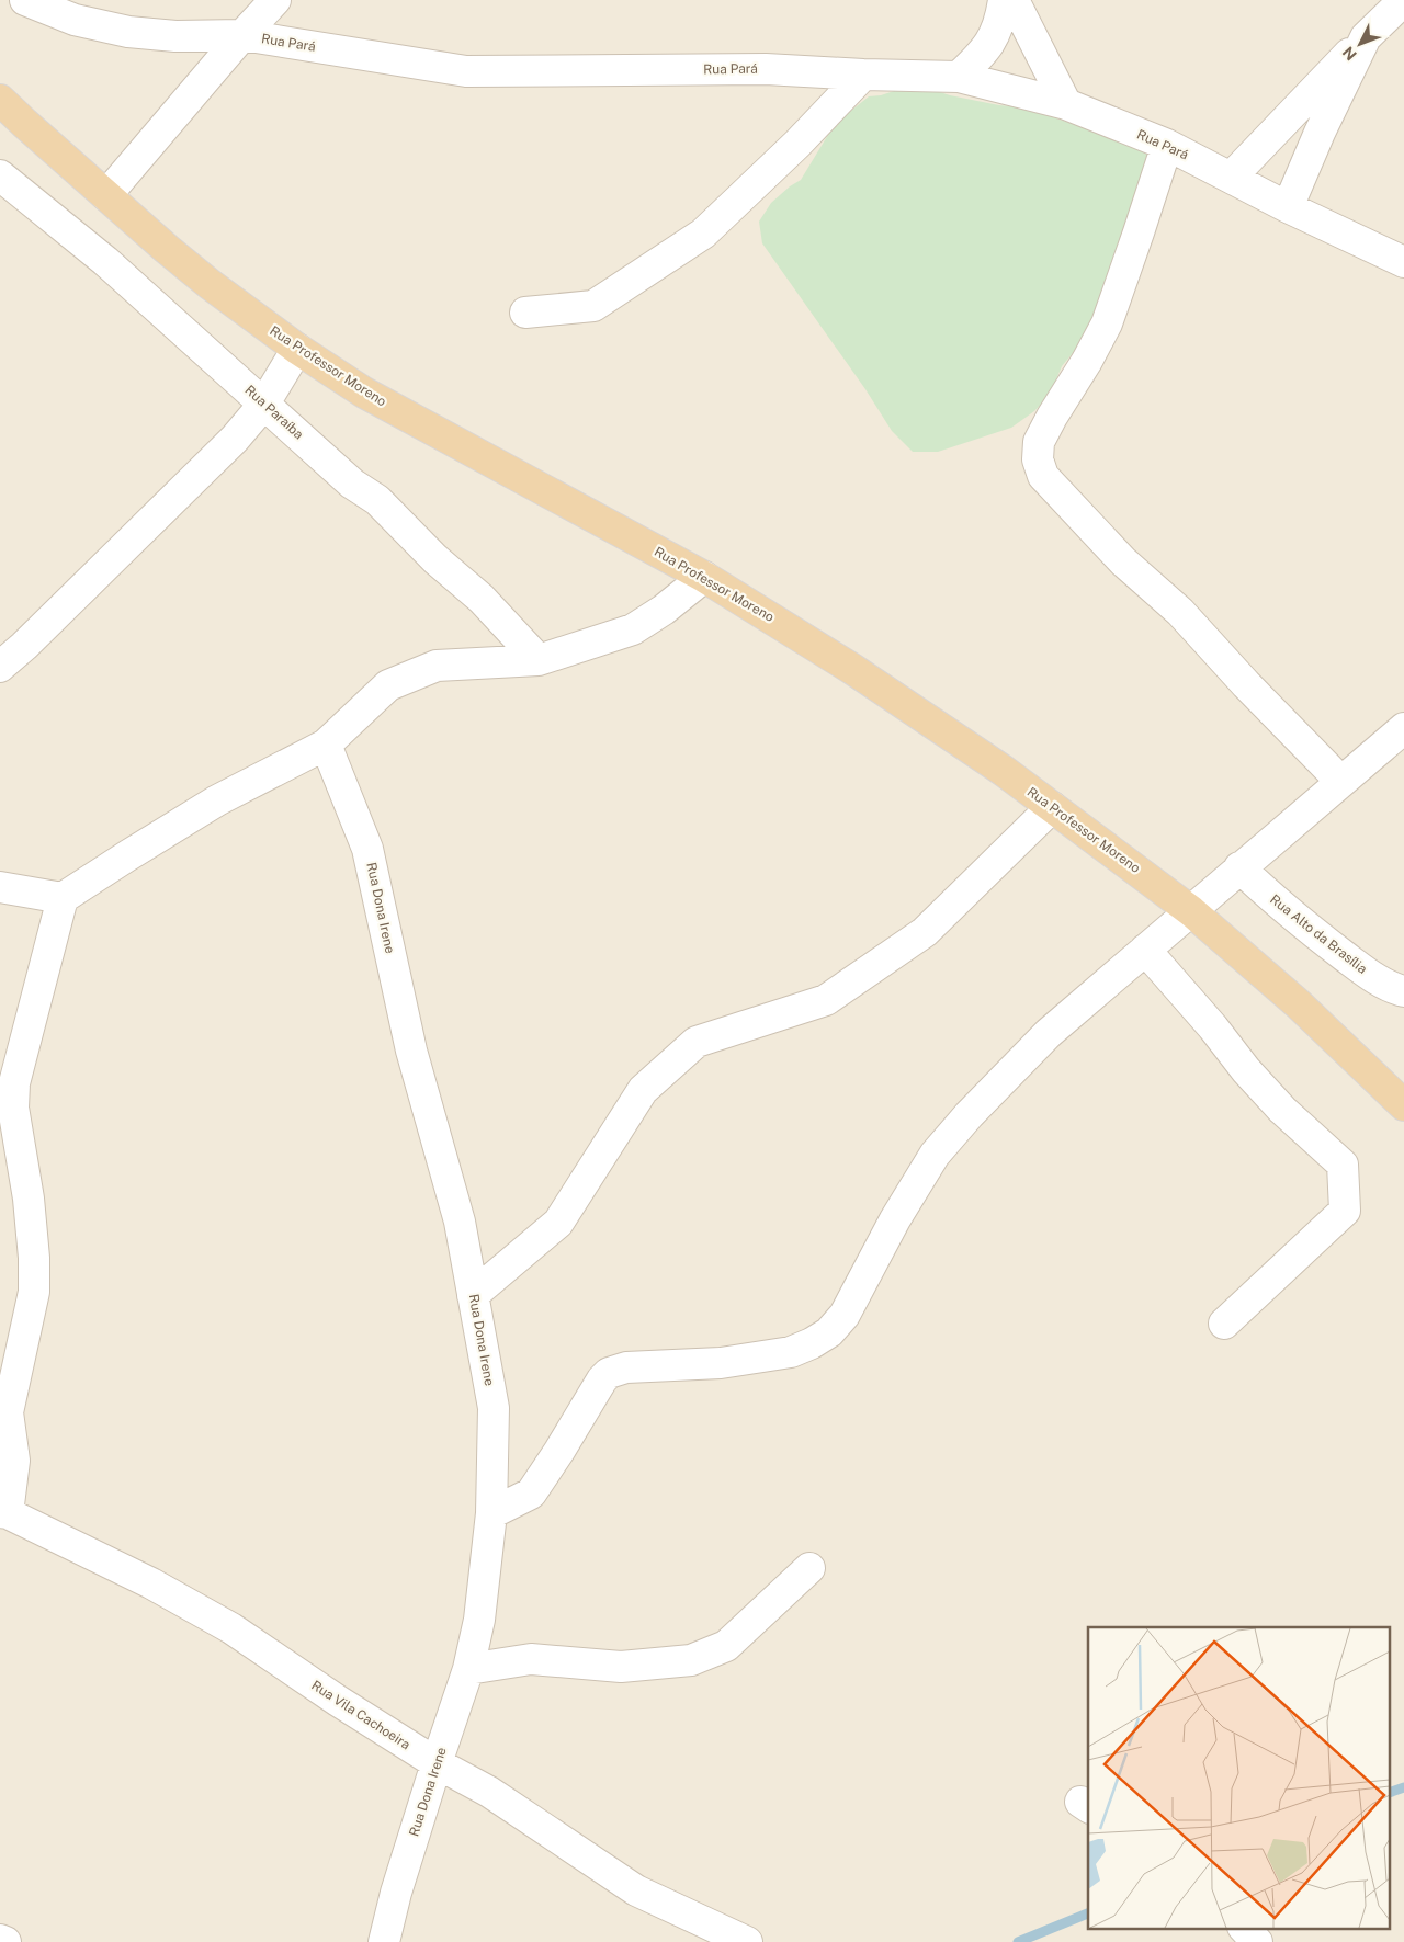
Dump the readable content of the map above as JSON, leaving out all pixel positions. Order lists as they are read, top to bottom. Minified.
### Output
{"streets":{"highway":["Rua Professor Moreno"],"street":["Rua Pará","Rua Paraíba","Rua Dona Irene","Rua Alto da Brasília","Rua Vila Cachoeira"]},"crossings":[["Rua Dona Irene","Rua Vila Cachoeira"]],"north":"bottom left"}
